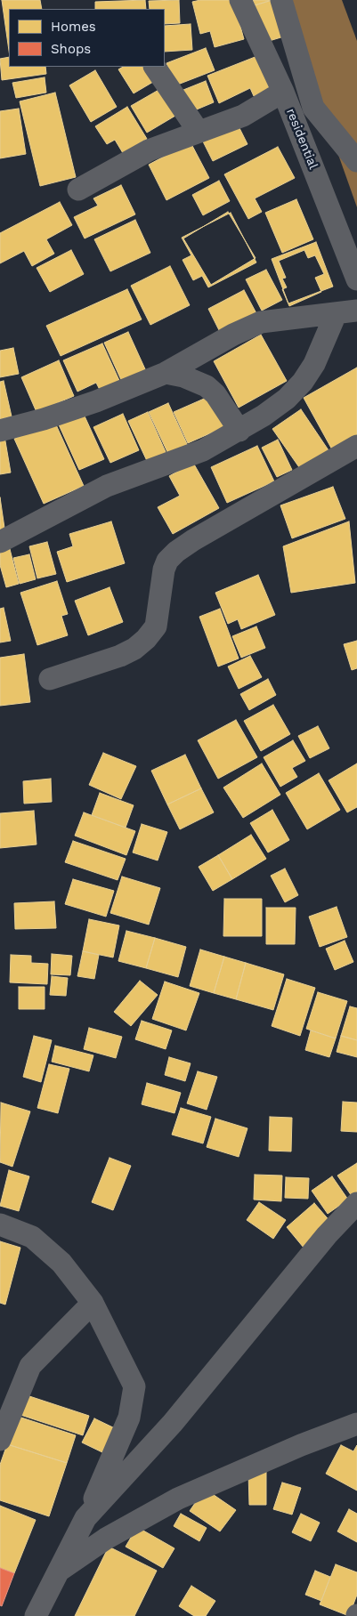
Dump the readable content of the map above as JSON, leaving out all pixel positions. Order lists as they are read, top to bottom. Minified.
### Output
{"streets":{"street":["residential"]},"legend":["Homes","Shops"]}
